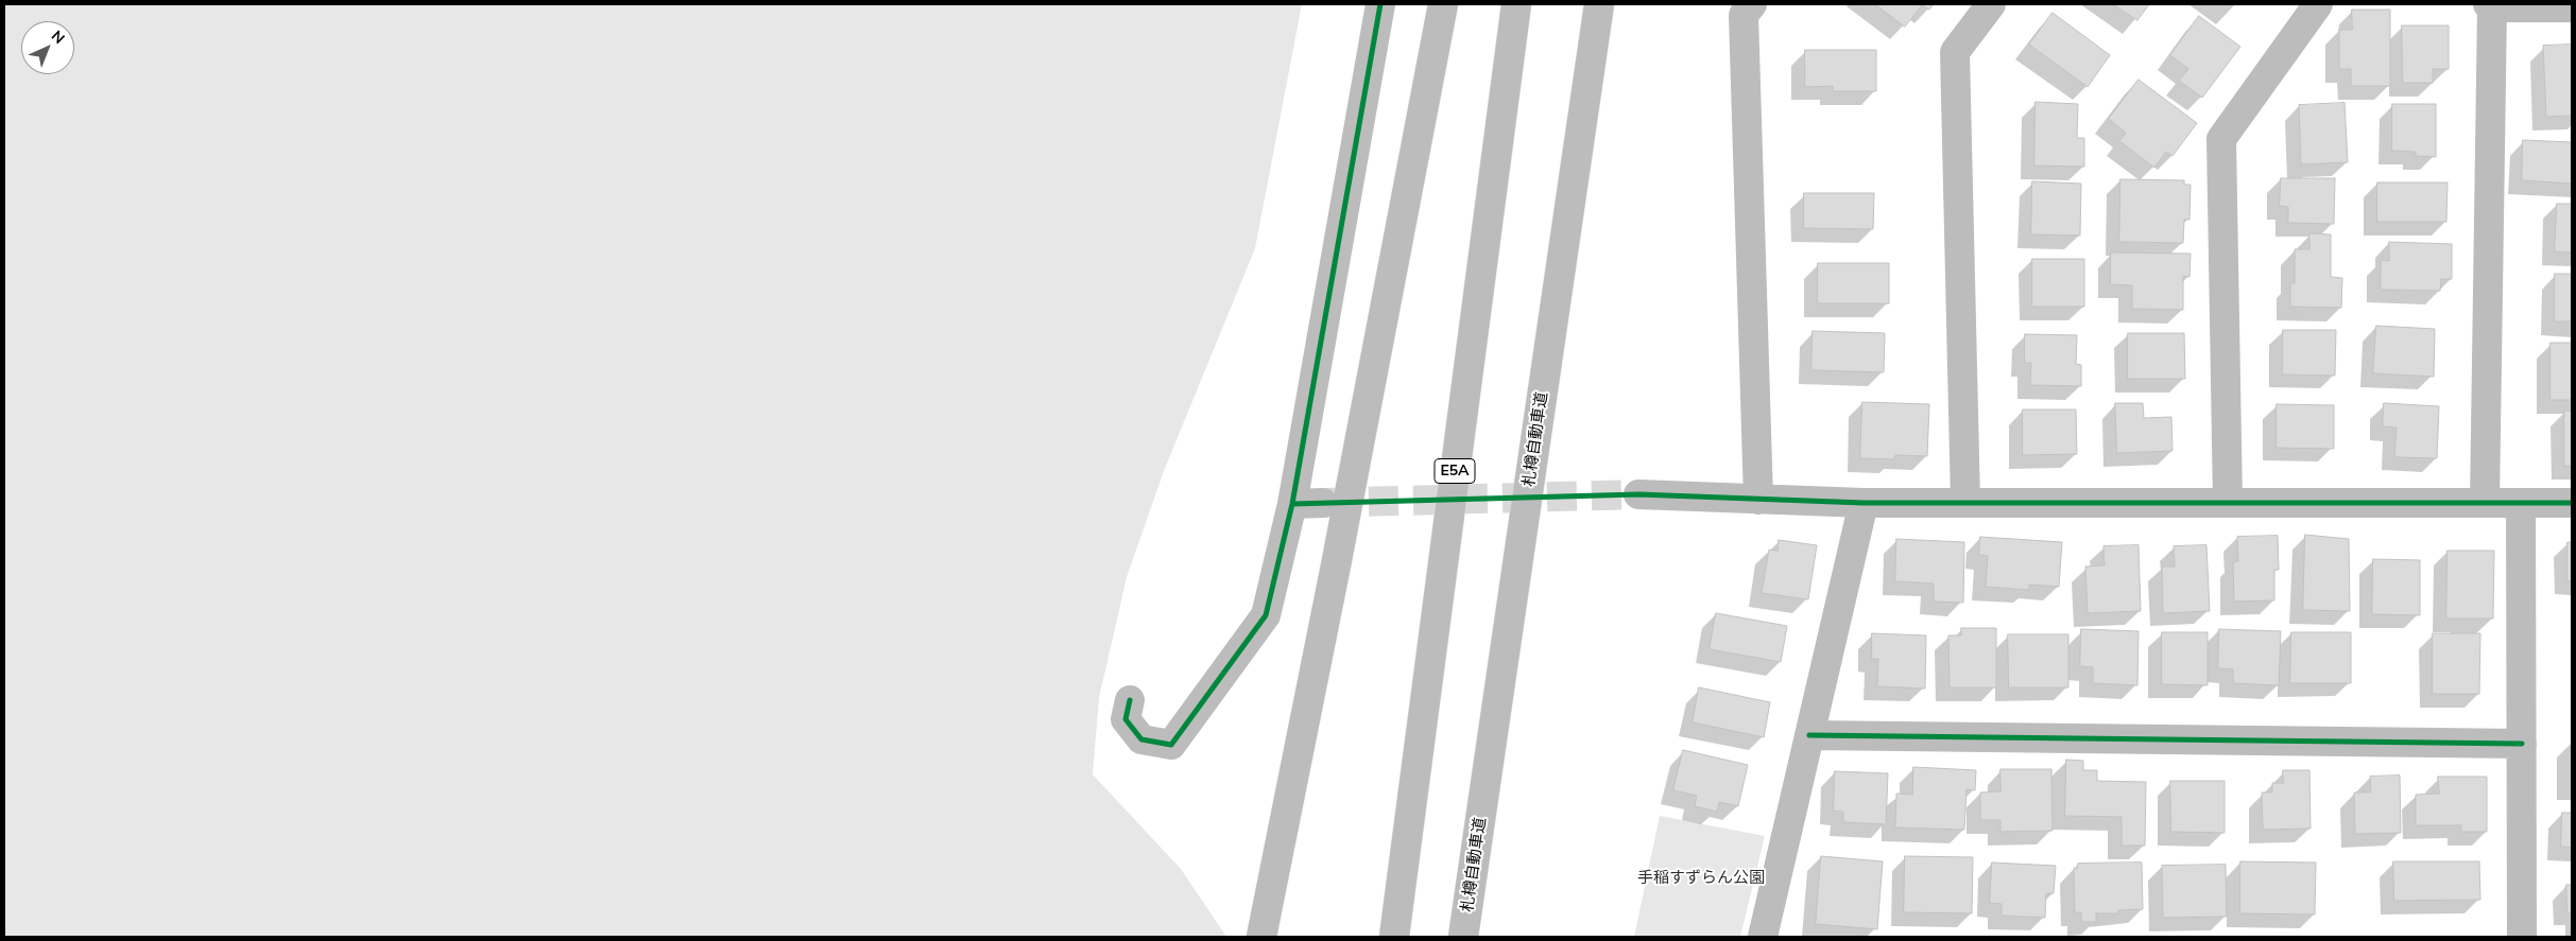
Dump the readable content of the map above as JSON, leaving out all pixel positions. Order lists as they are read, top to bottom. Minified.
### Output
{"streets":{"main road":["札樽自動車道","E5A"]},"parks":["手稲すずらん公園"],"north":"top right"}
